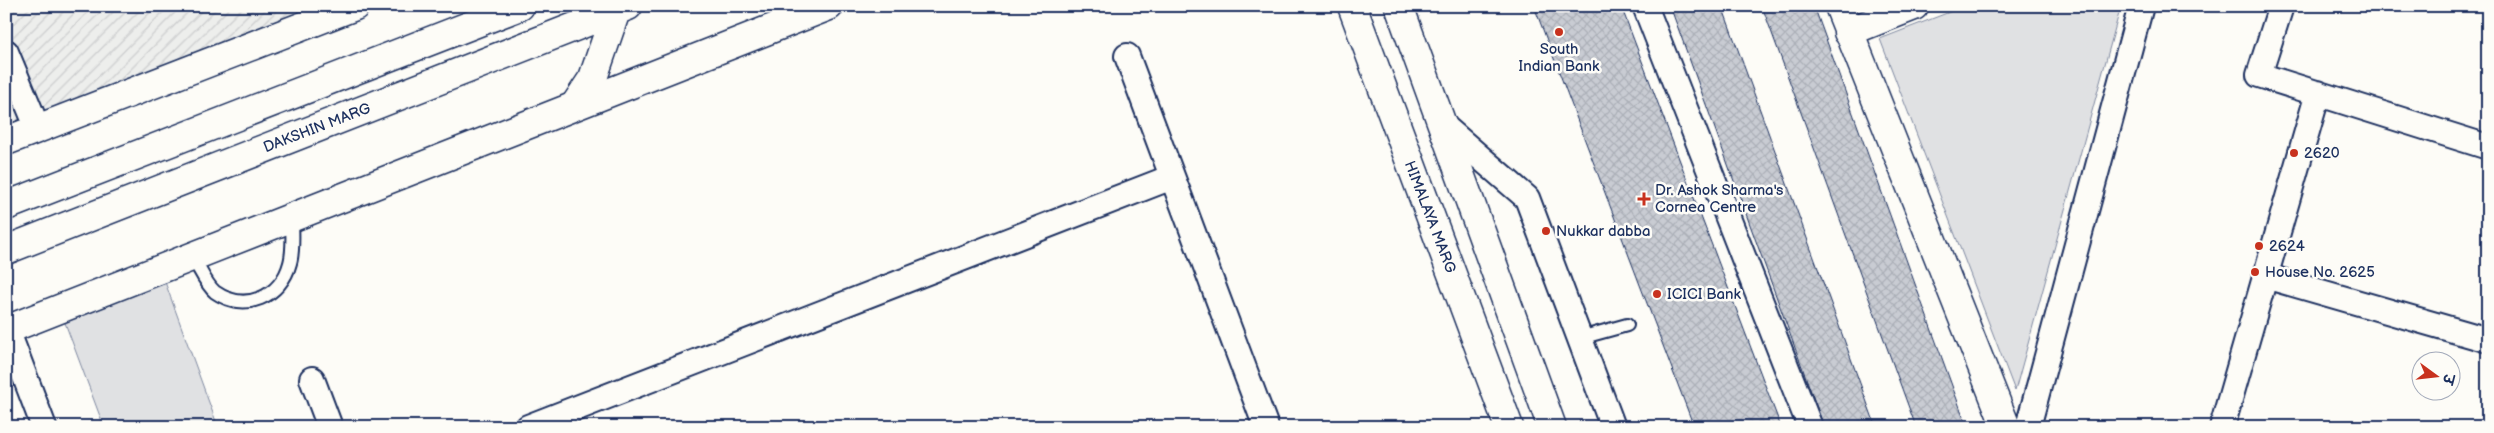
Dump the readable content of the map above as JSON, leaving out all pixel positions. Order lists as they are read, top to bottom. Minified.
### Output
{"streets":{"main road":["DAKSHIN MARG","HIMALAYA MARG"]},"places":{"other":["South Indian Bank","2620","Nukkar dabba","2624","House No. 2625","ICICI Bank"],"health":["Dr. Ashok Sharma's Cornea Centre"]},"north":"right"}
